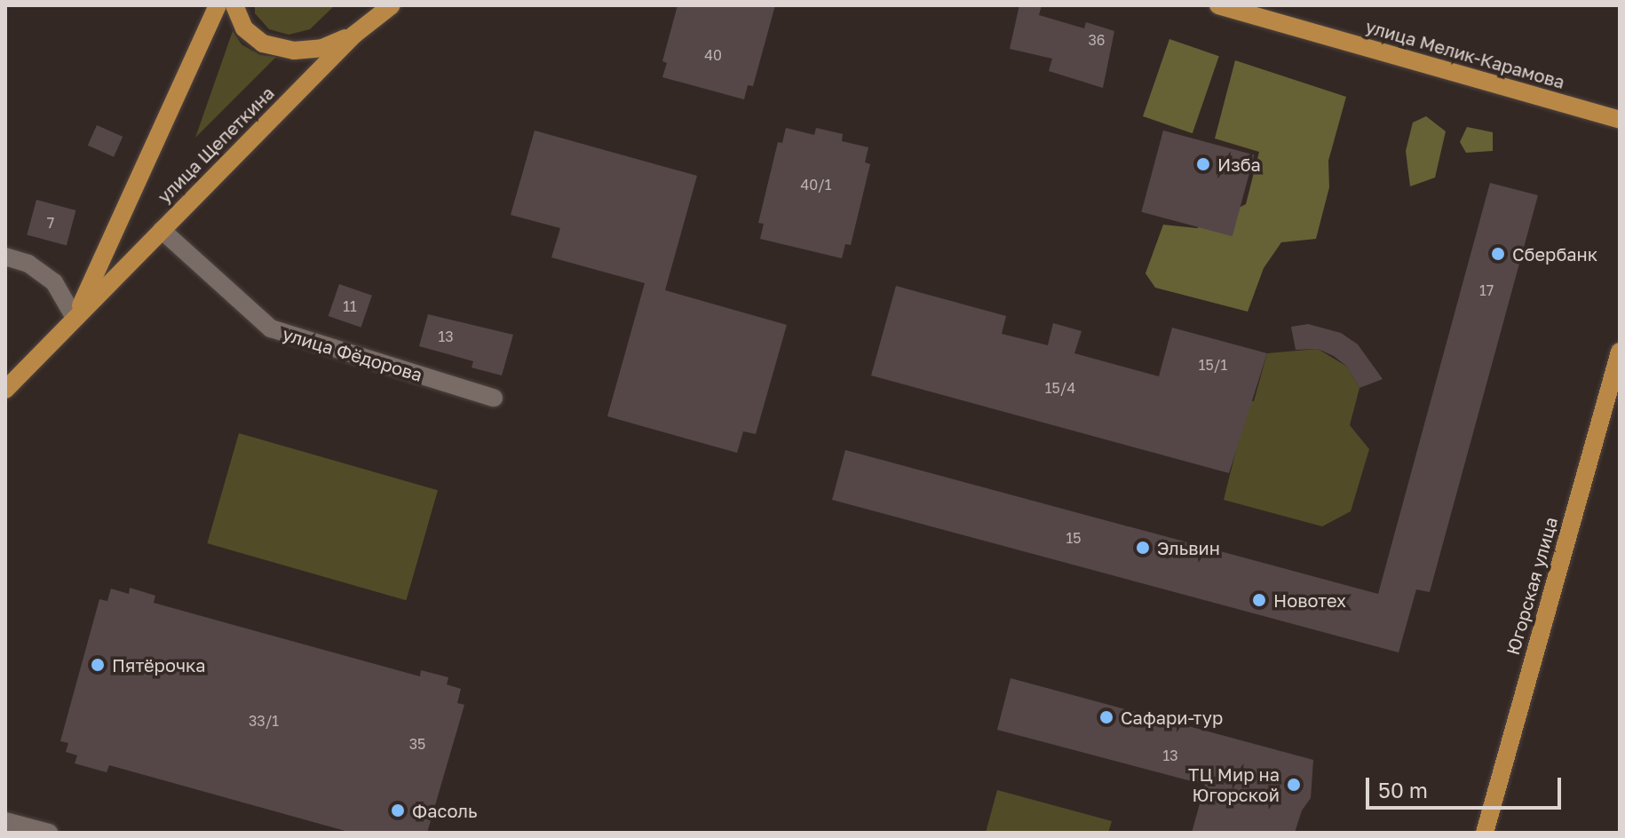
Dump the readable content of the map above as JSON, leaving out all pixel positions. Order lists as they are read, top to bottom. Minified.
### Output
{"streets":{"main road":["улица Мелик-Карамова","улица Щепеткина","Югорская улица"],"street":["улица Фёдорова"]},"crossings":[["улица Щепеткина","улица Фёдорова"]],"places":["Изба","Сбербанк","Эльвин","Новотех","Пятёрочка","Сафари-тур","ТЦ Мир на Югорской","Фасоль"],"house_numbers":["36","40","40/1","7","17","11","13","15/1","15/4","15","33/1","35","13"],"scale_bar":"50 m"}
